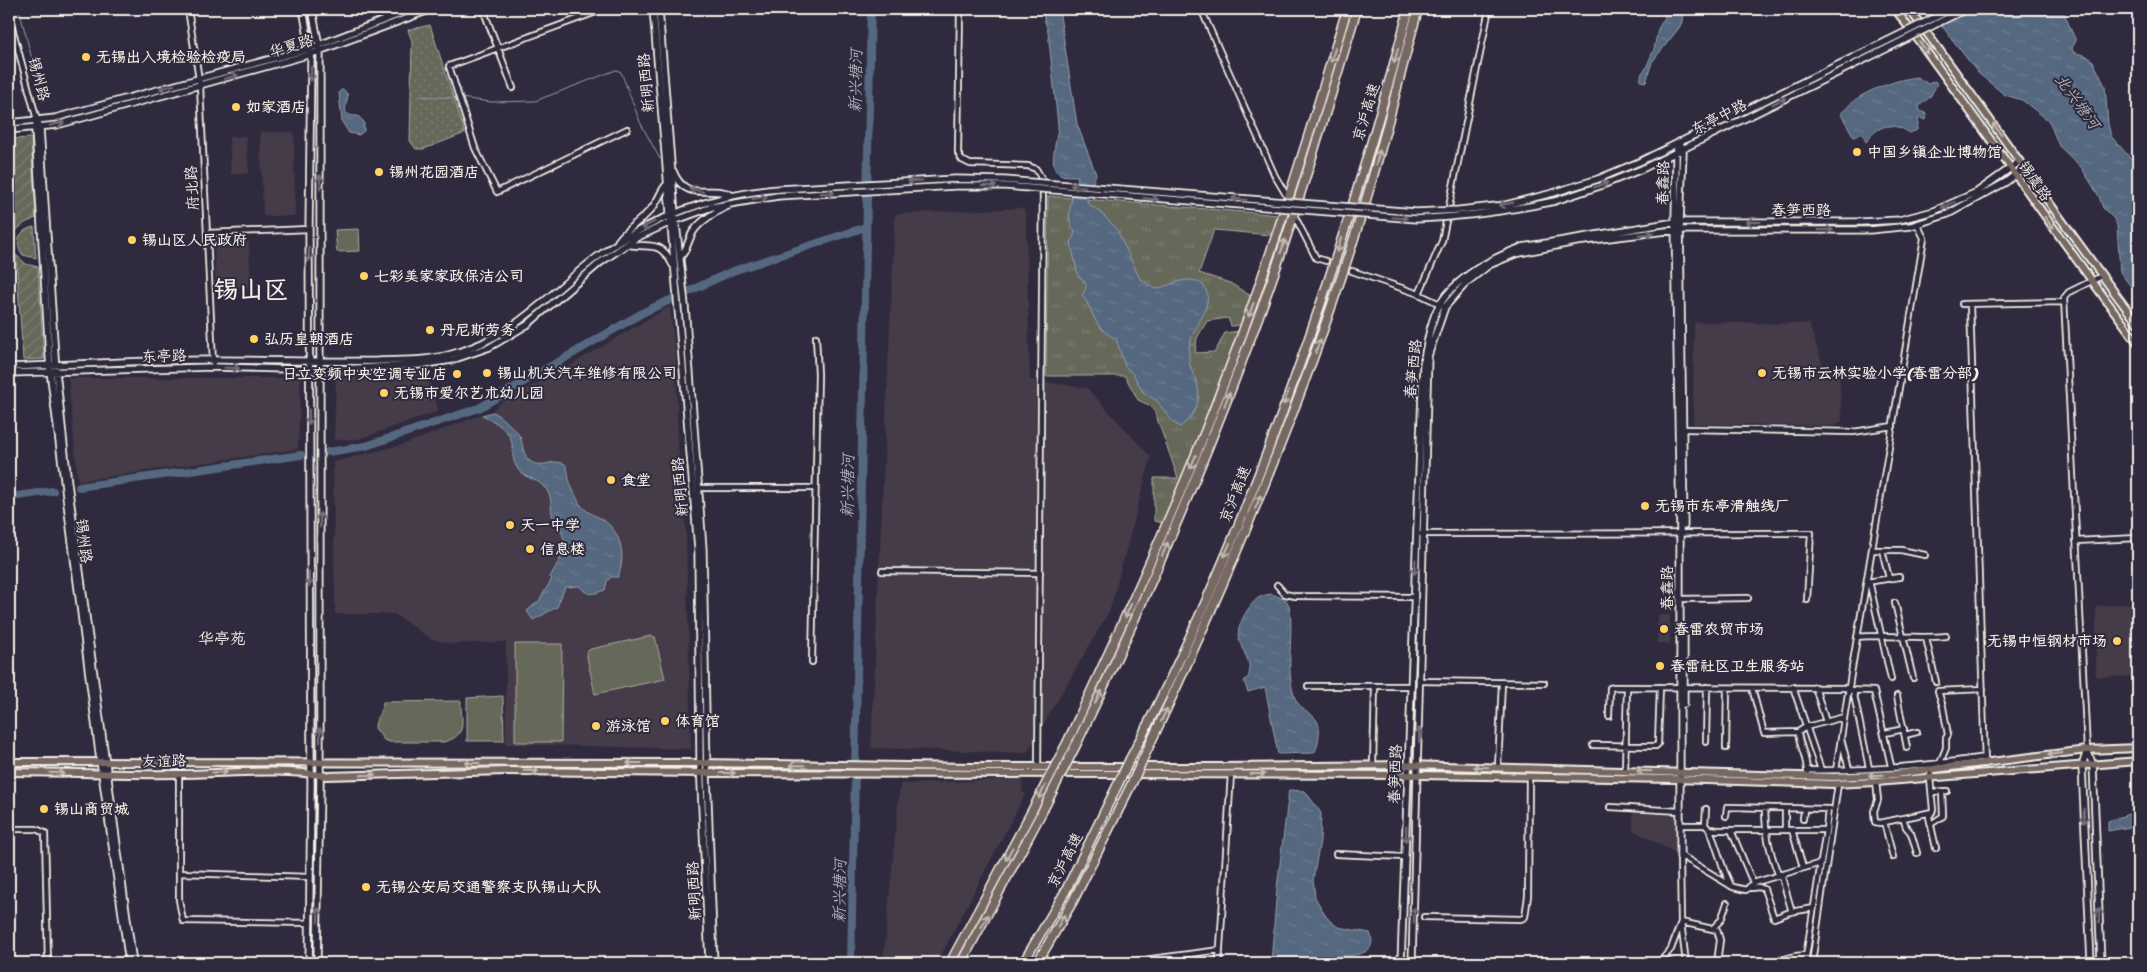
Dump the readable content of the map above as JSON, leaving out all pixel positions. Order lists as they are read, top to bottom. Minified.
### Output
{"streets":{"highway":["京沪高速"],"main road":["华夏路","锡州路","新明西路","东亭中路","锡虞路","春鑫路","春笋西路","东亭路","友谊路"],"street":["府北路"]},"crossings":[["华夏路","锡州路"],["华夏路","府北路"],["锡州路","东亭路"],["锡州路","友谊路"],["新明西路","东亭路"],["新明西路","友谊路"],["东亭中路","春鑫路"],["锡虞路","春笋西路"],["春鑫路","春笋西路"],["春鑫路","友谊路"],["府北路","东亭路"],["春笋西路","友谊路"]],"districts":["锡山区","华亭苑"],"water":["新兴塘河","北兴塘河"],"places":["无锡出入境检验检疫局","如家酒店","中国乡镇企业博物馆","锡州花园酒店","锡山区人民政府","七彩美家家政保洁公司","丹尼斯劳务","弘历皇朝酒店","锡山机关汽车维修有限公司","无锡市云林实验小学(春雷分部)","日立变频中央空调专业店","无锡市爱尔艺术幼儿园","食堂","无锡市东亭滑触线厂","天一中学","信息楼","春雷农贸市场","无锡中恒钢材市场","春雷社区卫生服务站","体育馆","游泳馆","锡山商贸城","无锡公安局交通警察支队锡山大队"]}
